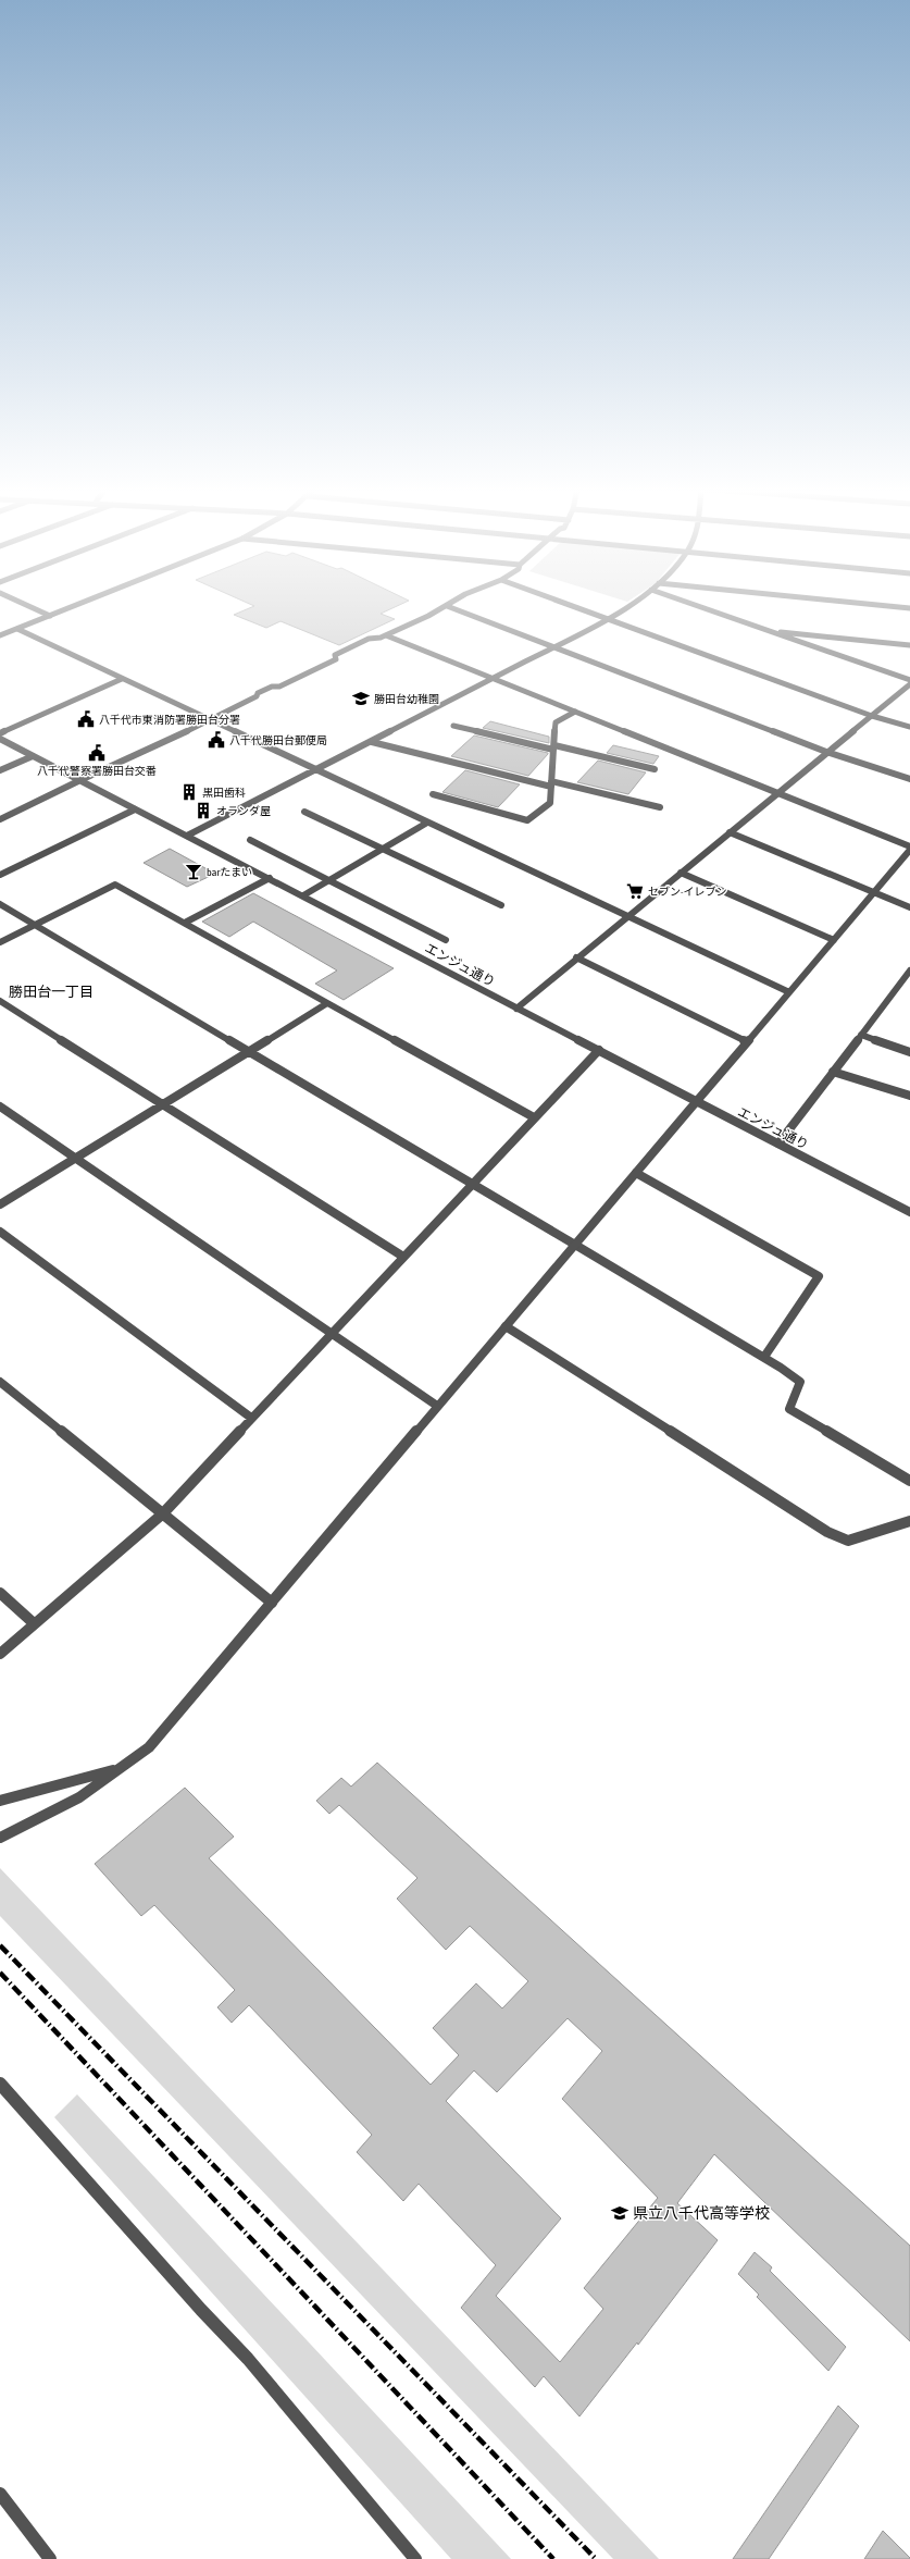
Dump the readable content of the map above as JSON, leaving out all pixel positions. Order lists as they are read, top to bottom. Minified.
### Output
{"streets":{"street":["エンジュ通り"]},"districts":["勝田台一丁目"],"places":{"school or university":["勝田台幼稚園","県立八千代高等学校"],"public building":["八千代市東消防署勝田台分署","八千代勝田台郵便局","八千代警察署勝田台交番"],"building":["黒田歯科","オランダ屋"],"bar":["barたまい"],"supermarket":["セブン-イレブン"]}}
